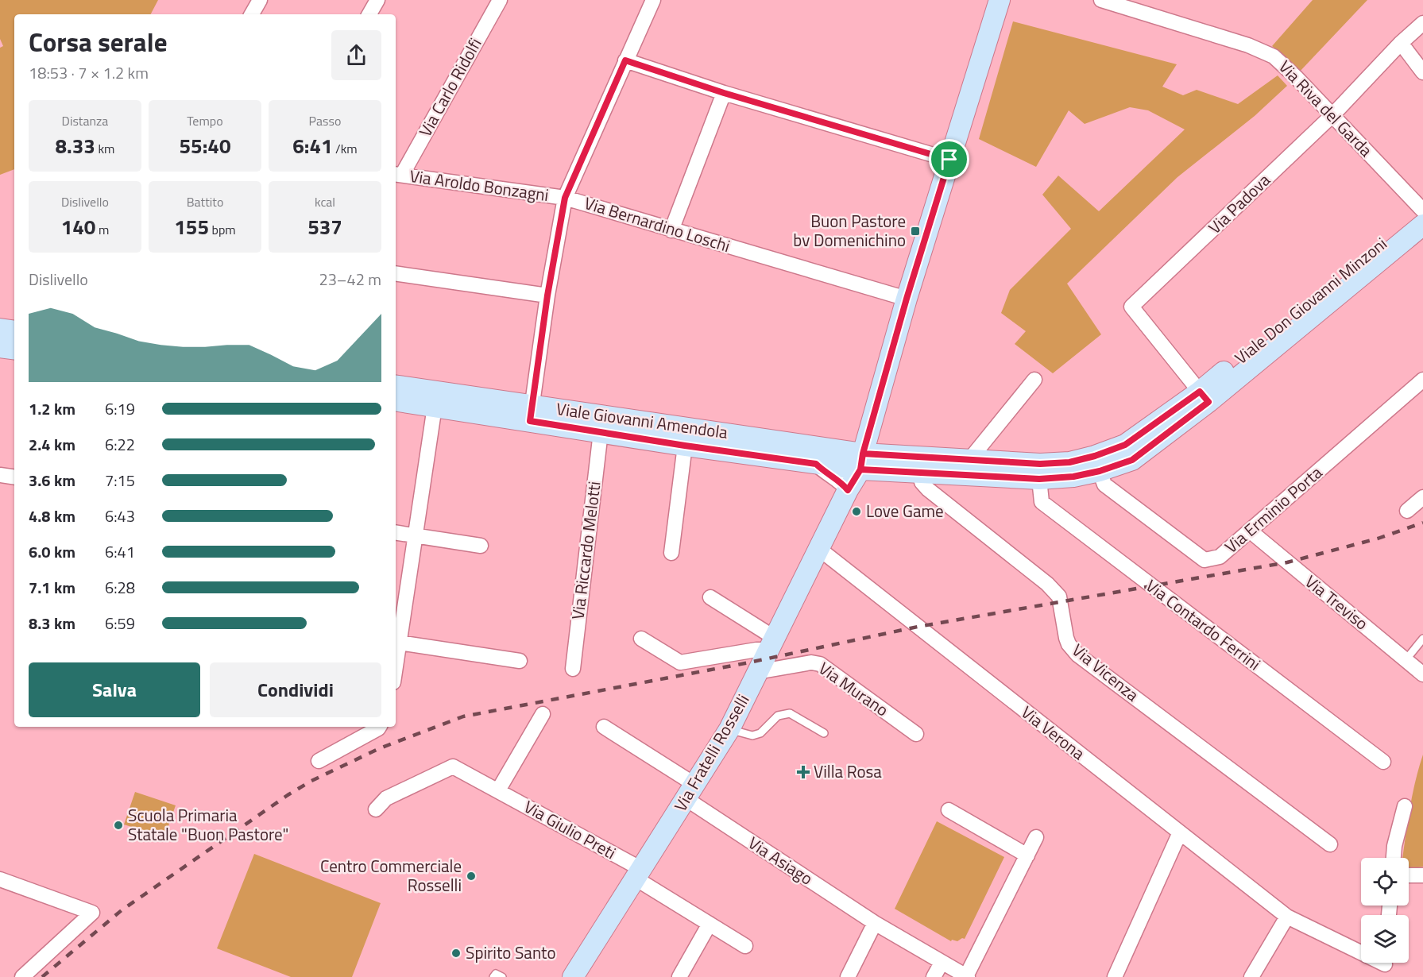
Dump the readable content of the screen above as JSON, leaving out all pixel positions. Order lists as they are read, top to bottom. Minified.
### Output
{"streets":{"main road":["Viale Don Giovanni Minzoni","Viale Giovanni Amendola","Via Fratelli Rosselli"],"street":["Via Carlo Ridolfi","Via Riva del Garda","Via Aroldo Bonzagni","Via Padova","Via Bernardino Loschi","Via Erminio Porta","Via Riccardo Melotti","Via Treviso","Via Contardo Ferrini","Via Vicenza","Via Murano","Via Verona","Via Giulio Preti","Via Asiago"]},"crossings":[["Via Carlo Ridolfi","Via Aroldo Bonzagni"],["Via Riva del Garda","Via Padova"],["Via Riva del Garda","Viale Don Giovanni Minzoni"],["Via Aroldo Bonzagni","Via Bernardino Loschi"],["Via Padova","Viale Don Giovanni Minzoni"],["Via Bernardino Loschi","Via Fratelli Rosselli"],["Viale Don Giovanni Minzoni","Viale Giovanni Amendola"],["Viale Don Giovanni Minzoni","Via Erminio Porta"],["Viale Don Giovanni Minzoni","Via Contardo Ferrini"],["Viale Don Giovanni Minzoni","Via Vicenza"],["Viale Don Giovanni Minzoni","Via Fratelli Rosselli"],["Viale Giovanni Amendola","Via Riccardo Melotti"],["Viale Giovanni Amendola","Via Fratelli Rosselli"],["Via Erminio Porta","Via Treviso"],["Via Murano","Via Fratelli Rosselli"],["Via Verona","Via Fratelli Rosselli"],["Via Fratelli Rosselli","Via Giulio Preti"],["Via Fratelli Rosselli","Via Asiago"]],"places":{"transit":["Buon Pastore bv Domenichino"],"other":["Love Game","Scuola Primaria Statale \"Buon Pastore\"","Centro Commerciale Rosselli","Spirito Santo"],"health":["Villa Rosa"]},"page":{"heading":["Corsa serale","18:53 · 7 × 1.2 km"],"stats":[["Distanza","8.33 km"],["Tempo","55:40"],["Passo","6:41 /km"],["Dislivello","140 m"],["Battito","155 bpm"],["kcal","537"]],"chart":["Dislivello","23–42 m"],"list":[{"name":"1.2 km","note":"6:19"},{"name":"2.4 km","note":"6:22"},{"name":"3.6 km","note":"7:15"},{"name":"4.8 km","note":"6:43"},{"name":"6.0 km","note":"6:41"},{"name":"7.1 km","note":"6:28"},{"name":"8.3 km","note":"6:59"}],"buttons":["Salva","Condividi"]}}
